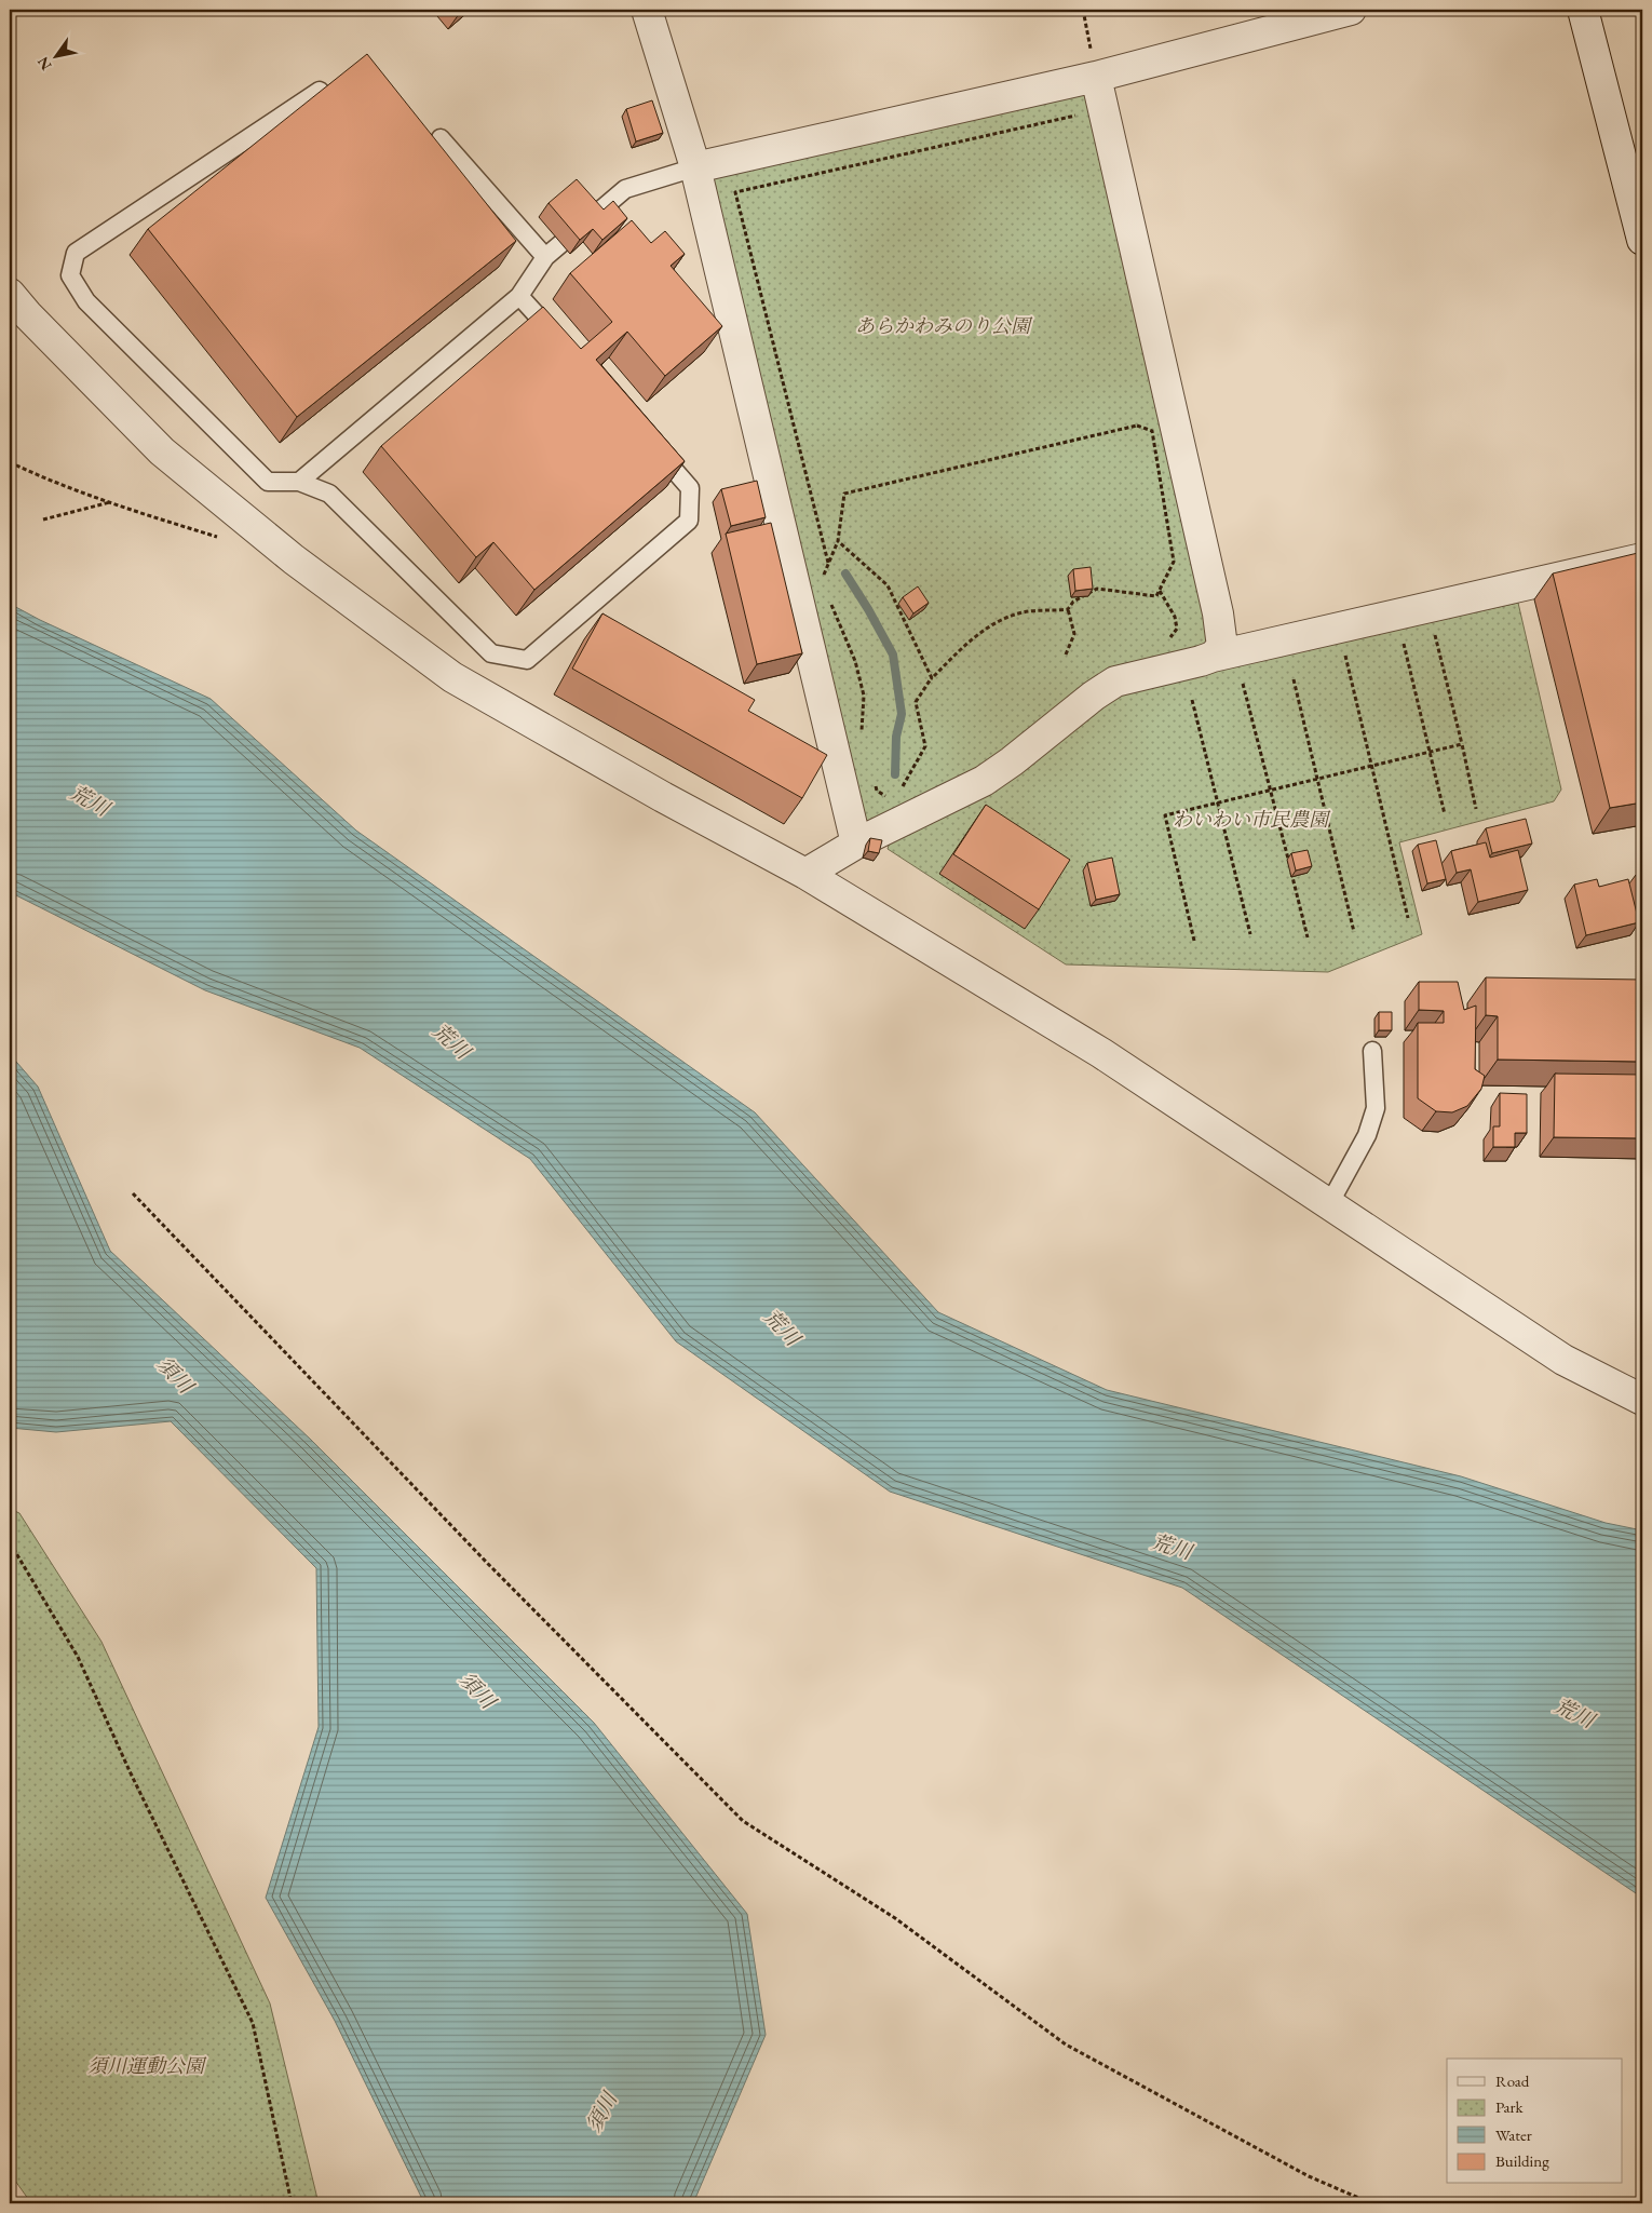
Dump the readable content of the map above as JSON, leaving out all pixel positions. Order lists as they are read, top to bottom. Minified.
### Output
{"water":["荒川","須川"],"parks":["あらかわみのり公園","わいわい市民農園","須川運動公園"],"legend":["Road","Park","Water","Building"],"north":"bottom left"}
